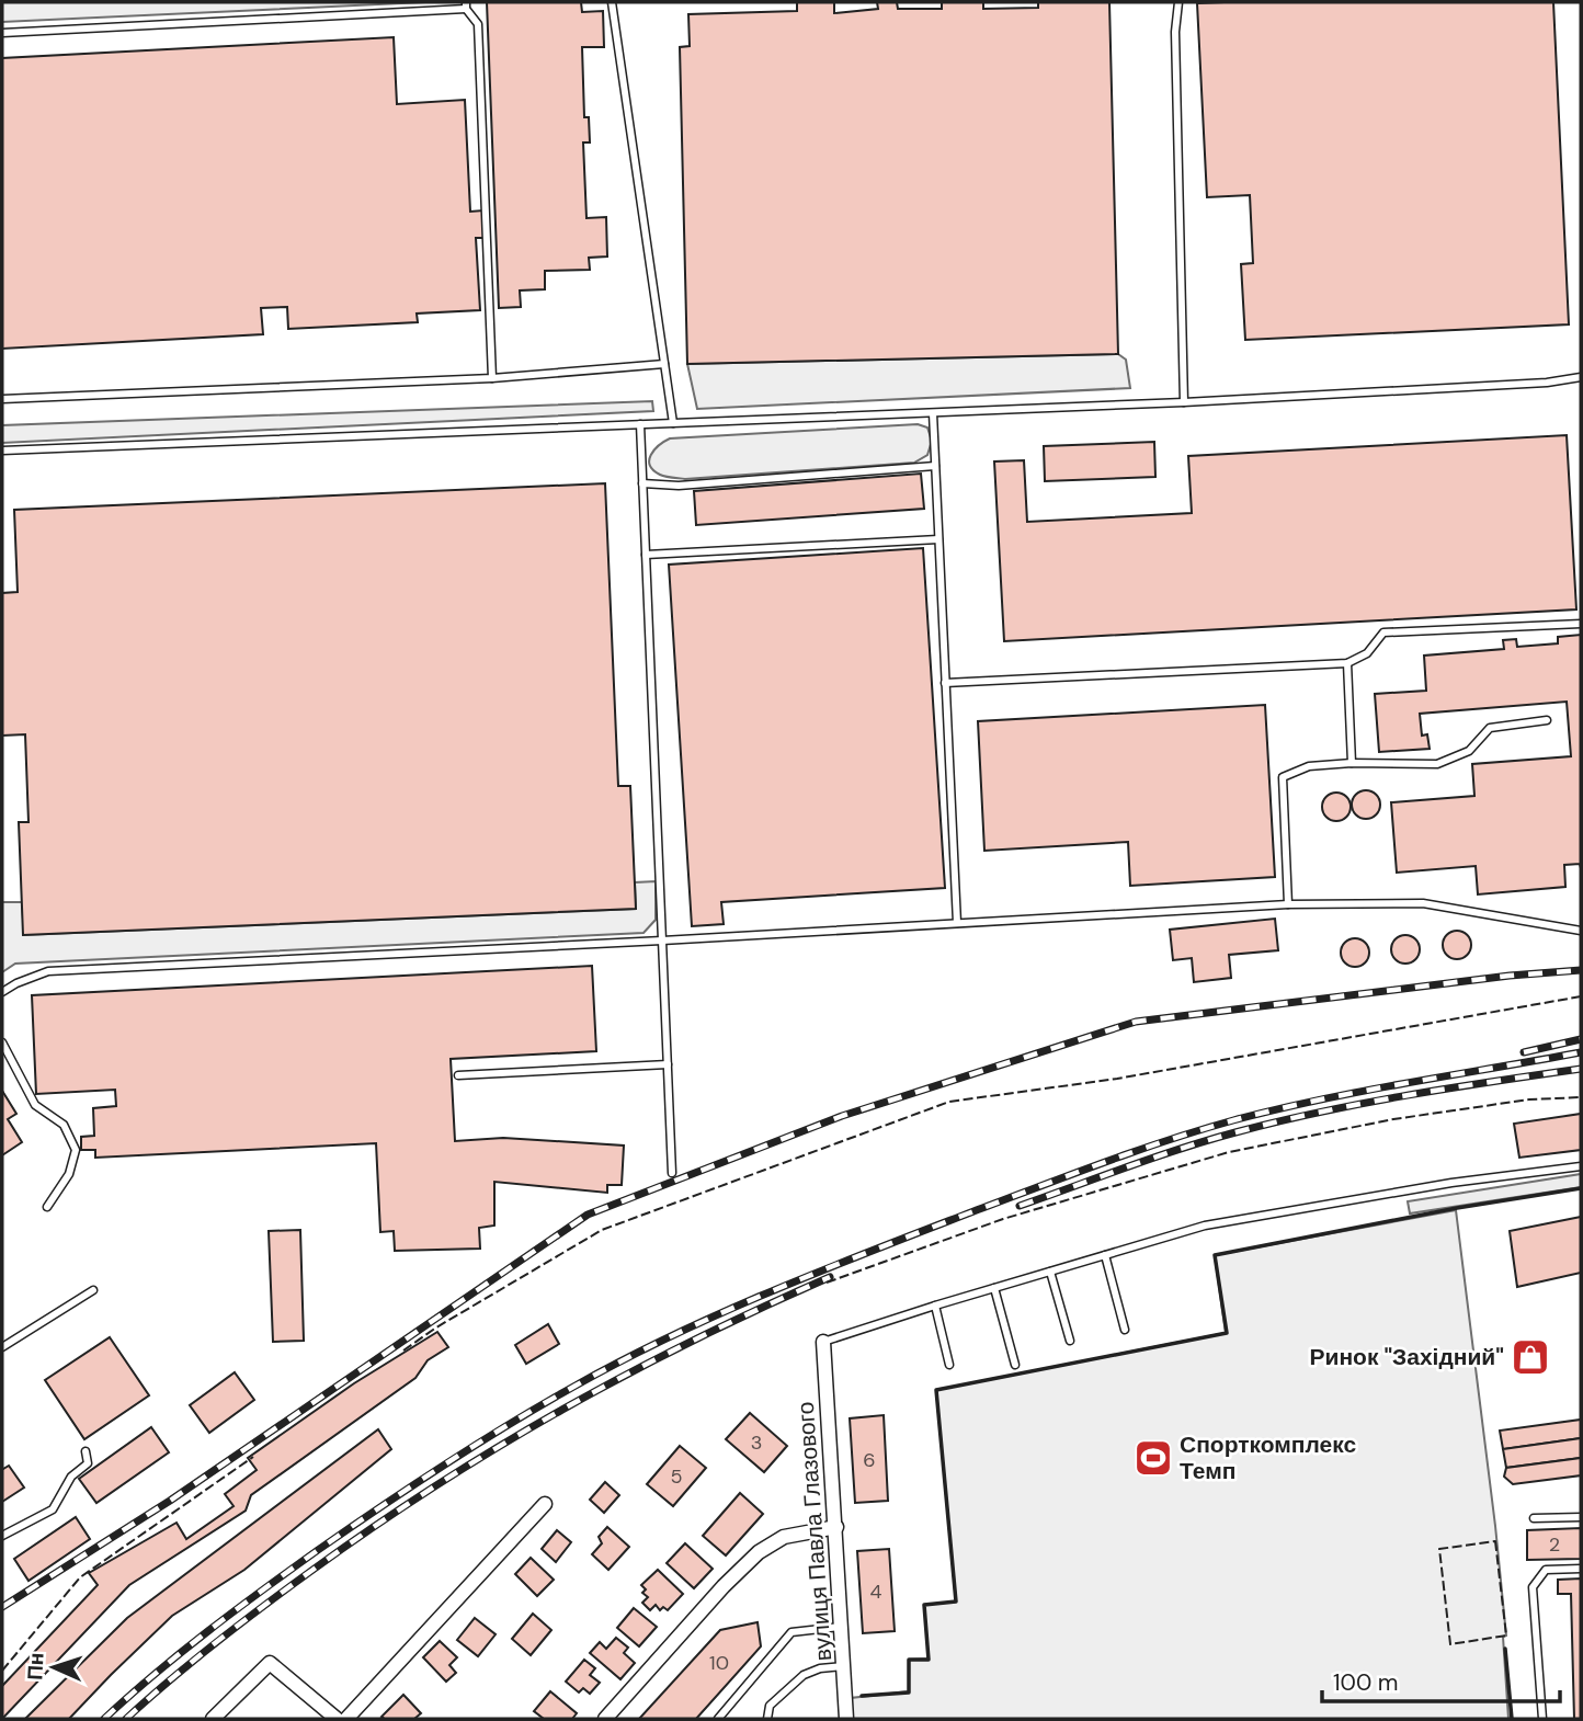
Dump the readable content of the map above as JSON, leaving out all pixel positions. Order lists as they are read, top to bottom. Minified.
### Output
{"streets":{"street":["вулиця Павла Глазового"]},"places":{"shop":["Ринок \"Західний\""],"sports":["Спорткомплекс Темп"]},"house_numbers":["3","6","5","2","4","10"],"scale_bar":"100 m","north":"left"}
